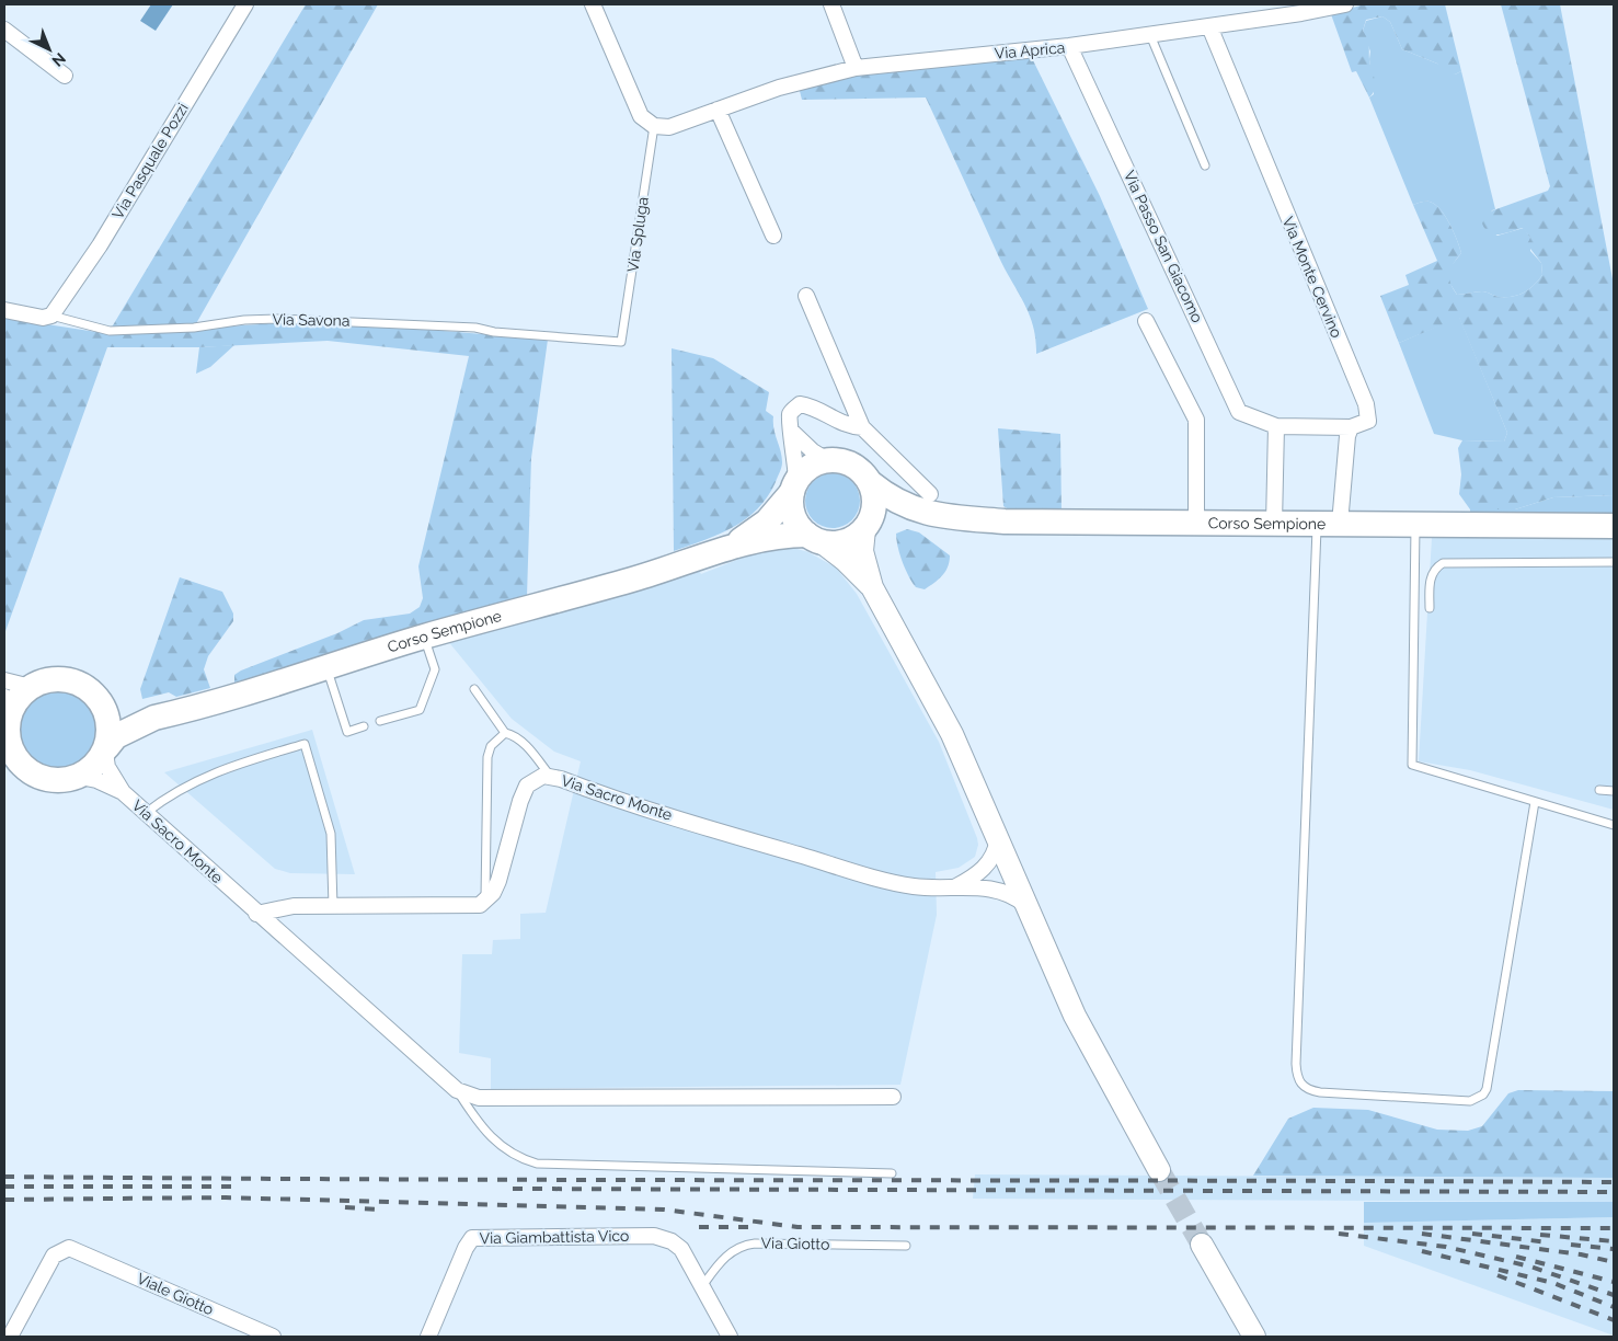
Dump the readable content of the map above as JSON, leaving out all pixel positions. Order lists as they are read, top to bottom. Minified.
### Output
{"streets":{"main road":["Corso Sempione"],"street":["Via Aprica","Via Pasquale Pozzi","Via Passo San Giacomo","Via Monte Cervino","Via Savona","Via Sacro Monte","Via Giambattista Vico","Viale Giotto"],"lane":["Via Spluga","Via Giotto"]},"crossings":[["Via Aprica","Via Passo San Giacomo"],["Via Aprica","Via Monte Cervino"],["Via Pasquale Pozzi","Via Savona"],["Via Spluga","Via Savona"],["Via Passo San Giacomo","Via Monte Cervino"],["Via Giambattista Vico","Via Giotto"]],"north":"bottom right"}
